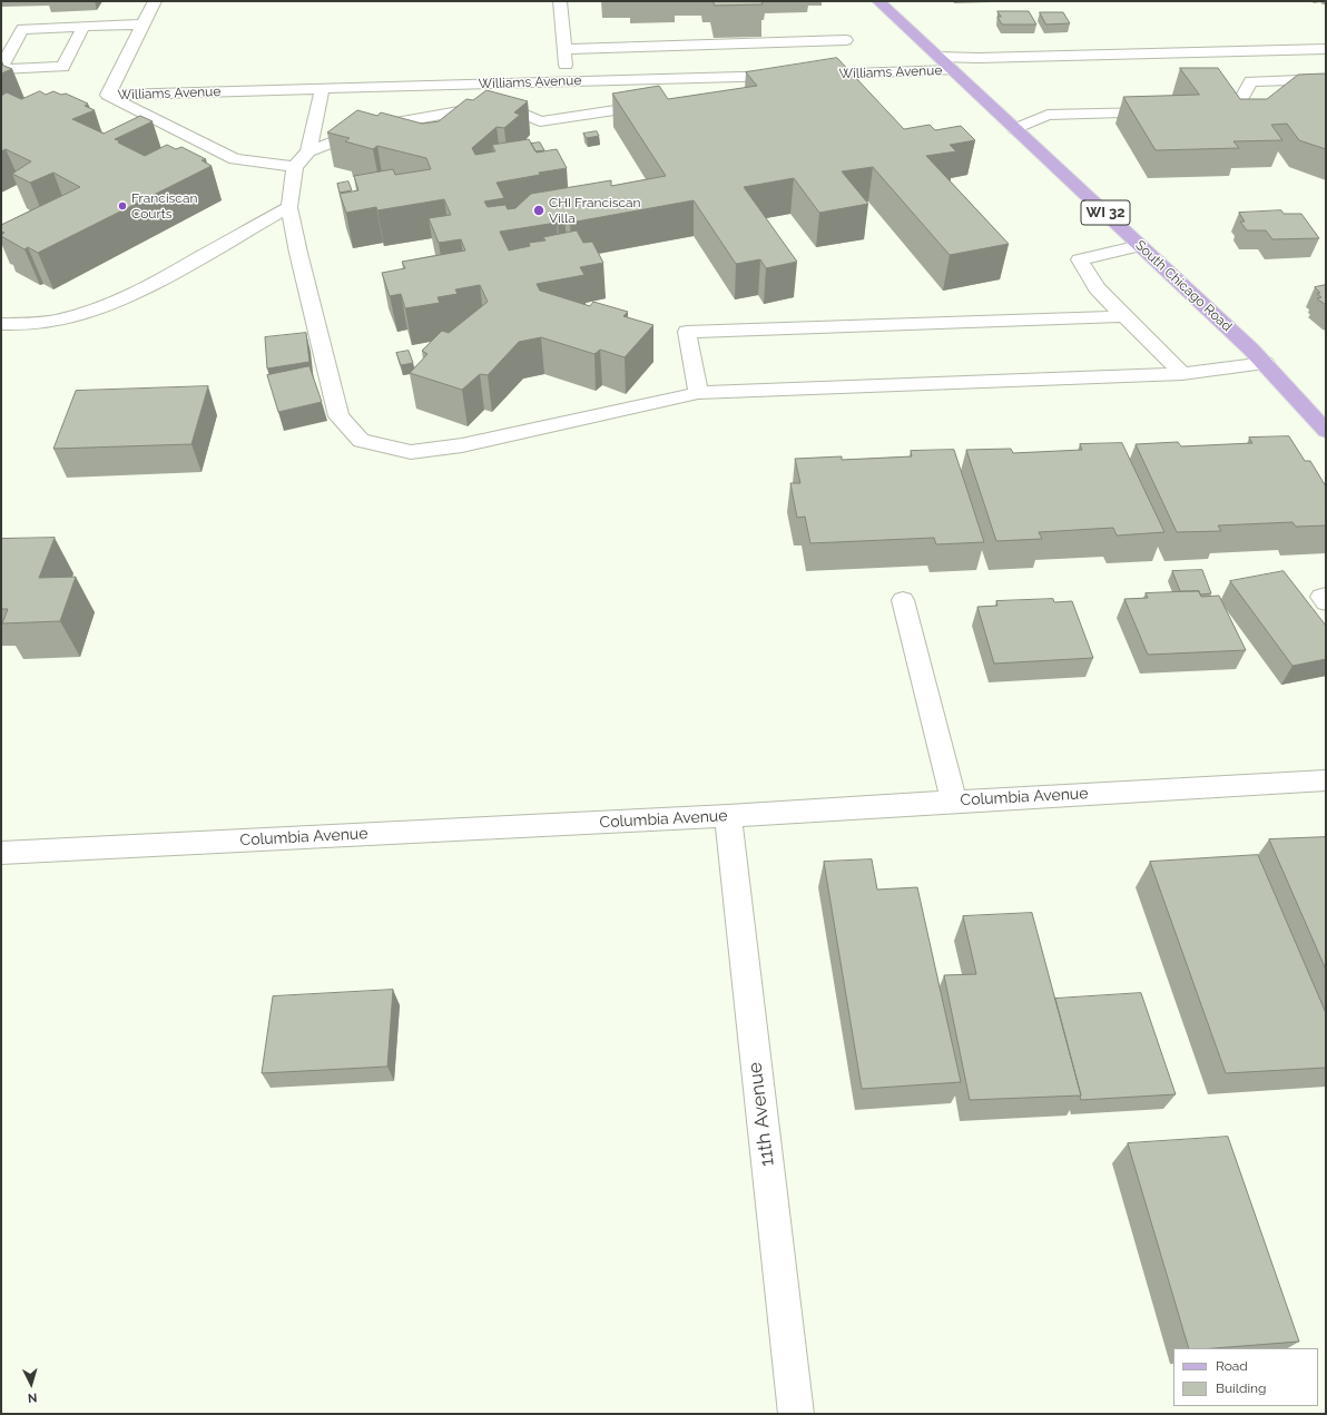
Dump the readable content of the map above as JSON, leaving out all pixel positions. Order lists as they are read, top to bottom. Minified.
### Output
{"streets":{"main road":["WI 32","South Chicago Road"],"street":["Williams Avenue","Columbia Avenue","11th Avenue"]},"crossings":[["Williams Avenue","South Chicago Road"],["Columbia Avenue","11th Avenue"]],"places":["Franciscan Courts","CHI Franciscan Villa"],"legend":["Road","Building"],"north":"bottom"}
